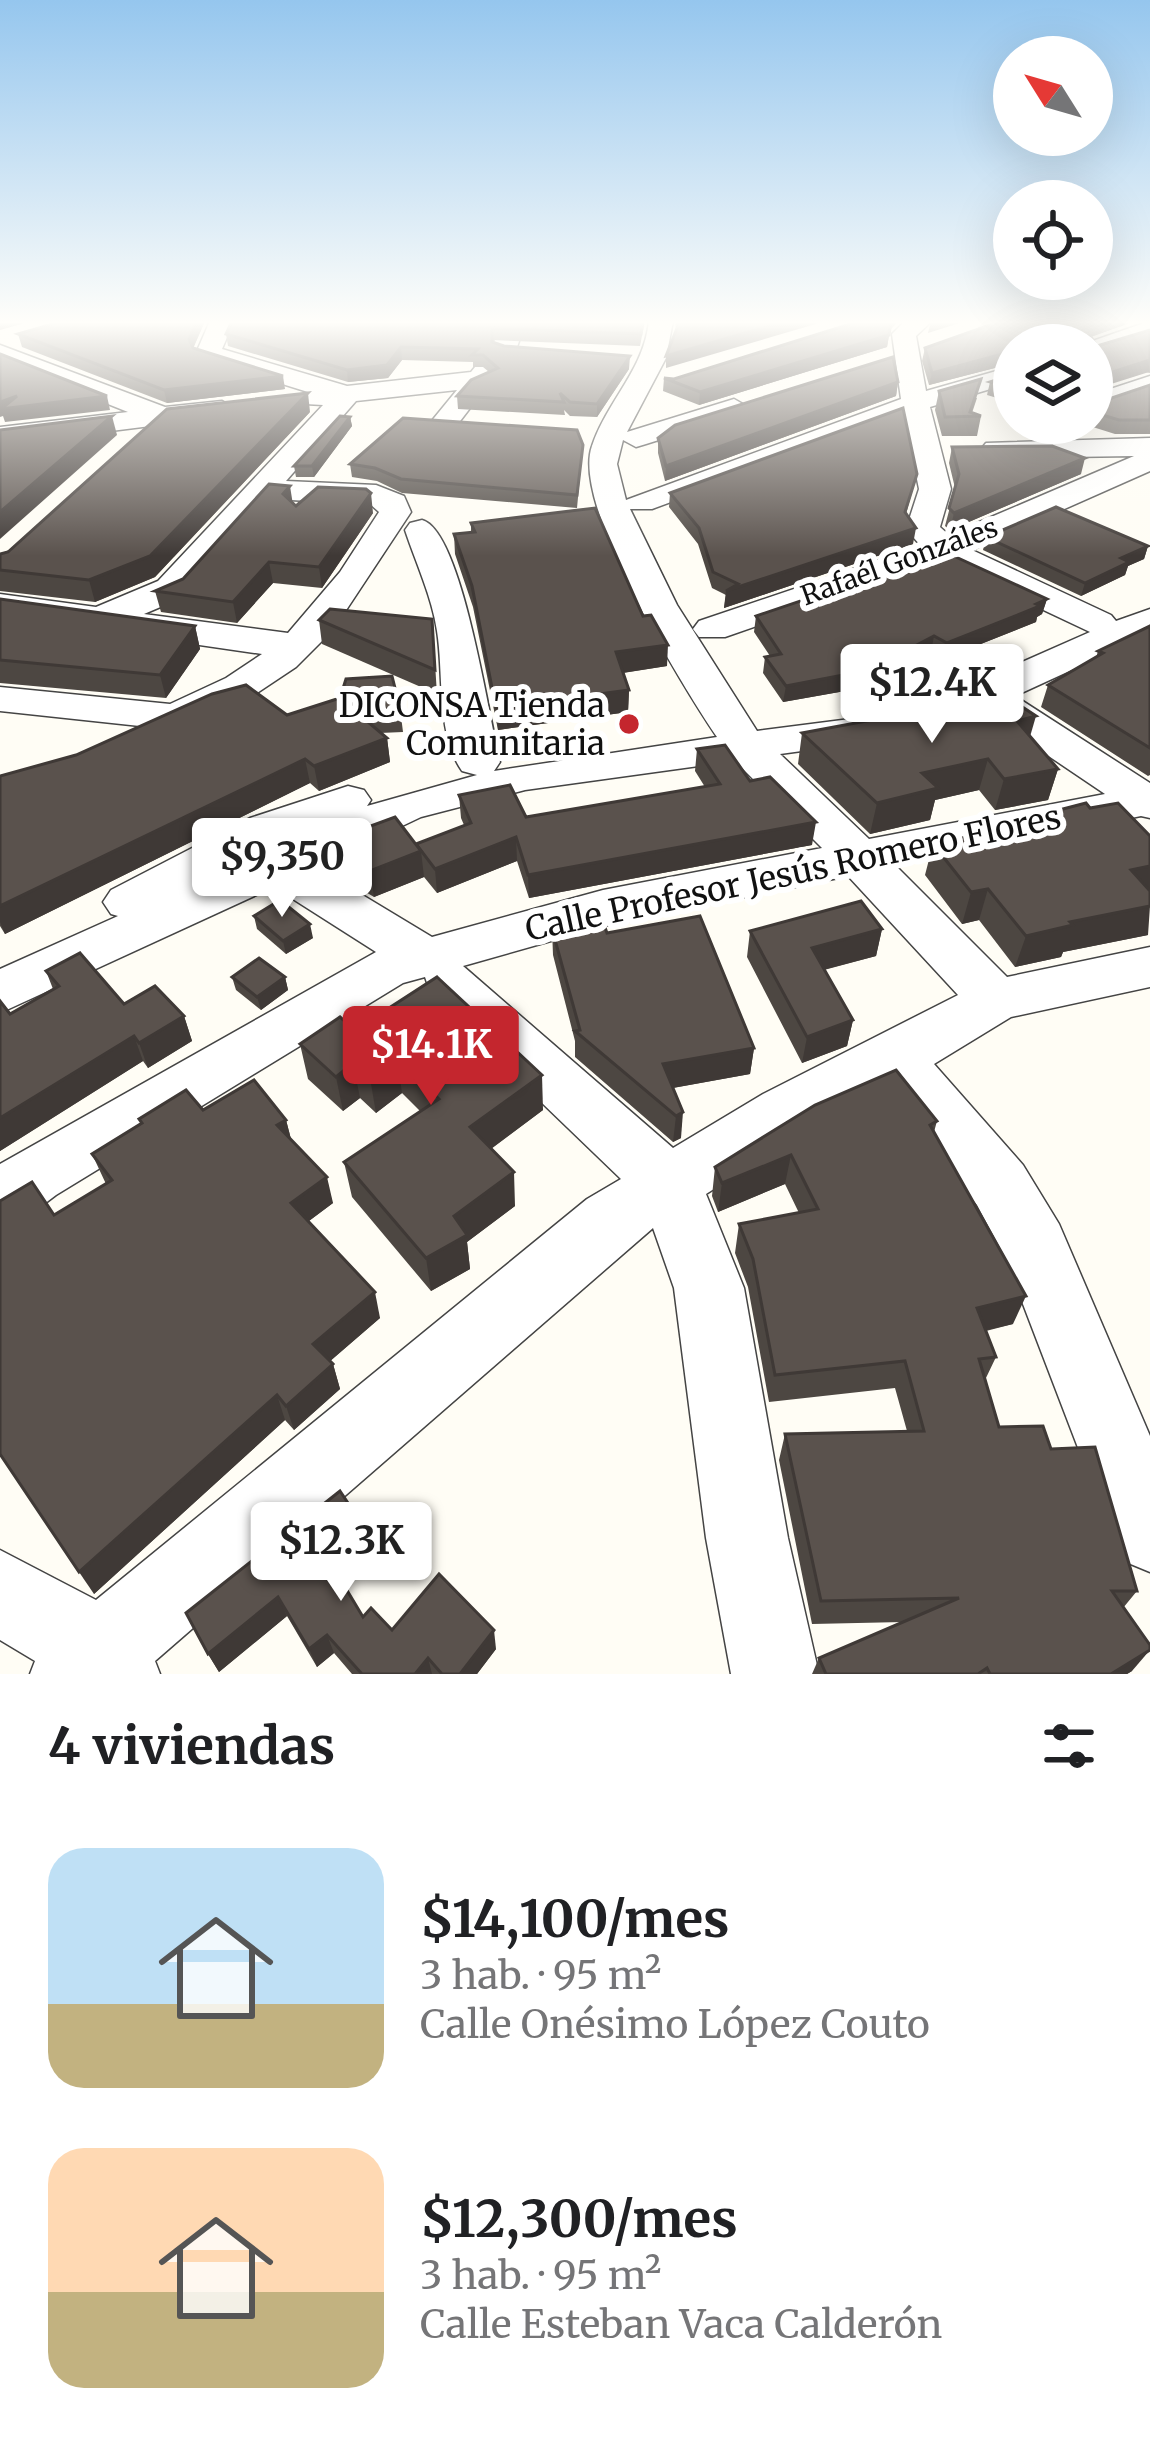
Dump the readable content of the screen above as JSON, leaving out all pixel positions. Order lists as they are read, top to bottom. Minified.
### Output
{"streets":{"street":["Rafaél Gonzáles","Calle Profesor Jesús Romero Flores"]},"places":["DICONSA Tienda Comunitaria"],"north":"top left","page":{"price":["$12.4K","$9,350","$14.1K","$12.3K"],"heading":"4 viviendas","list":[{"name":"$14,100/mes","note":"3 hab. · 95 m² · Calle Onésimo López Couto"},{"name":"$12,300/mes","note":"3 hab. · 95 m² · Calle Esteban Vaca Calderón"}]}}
